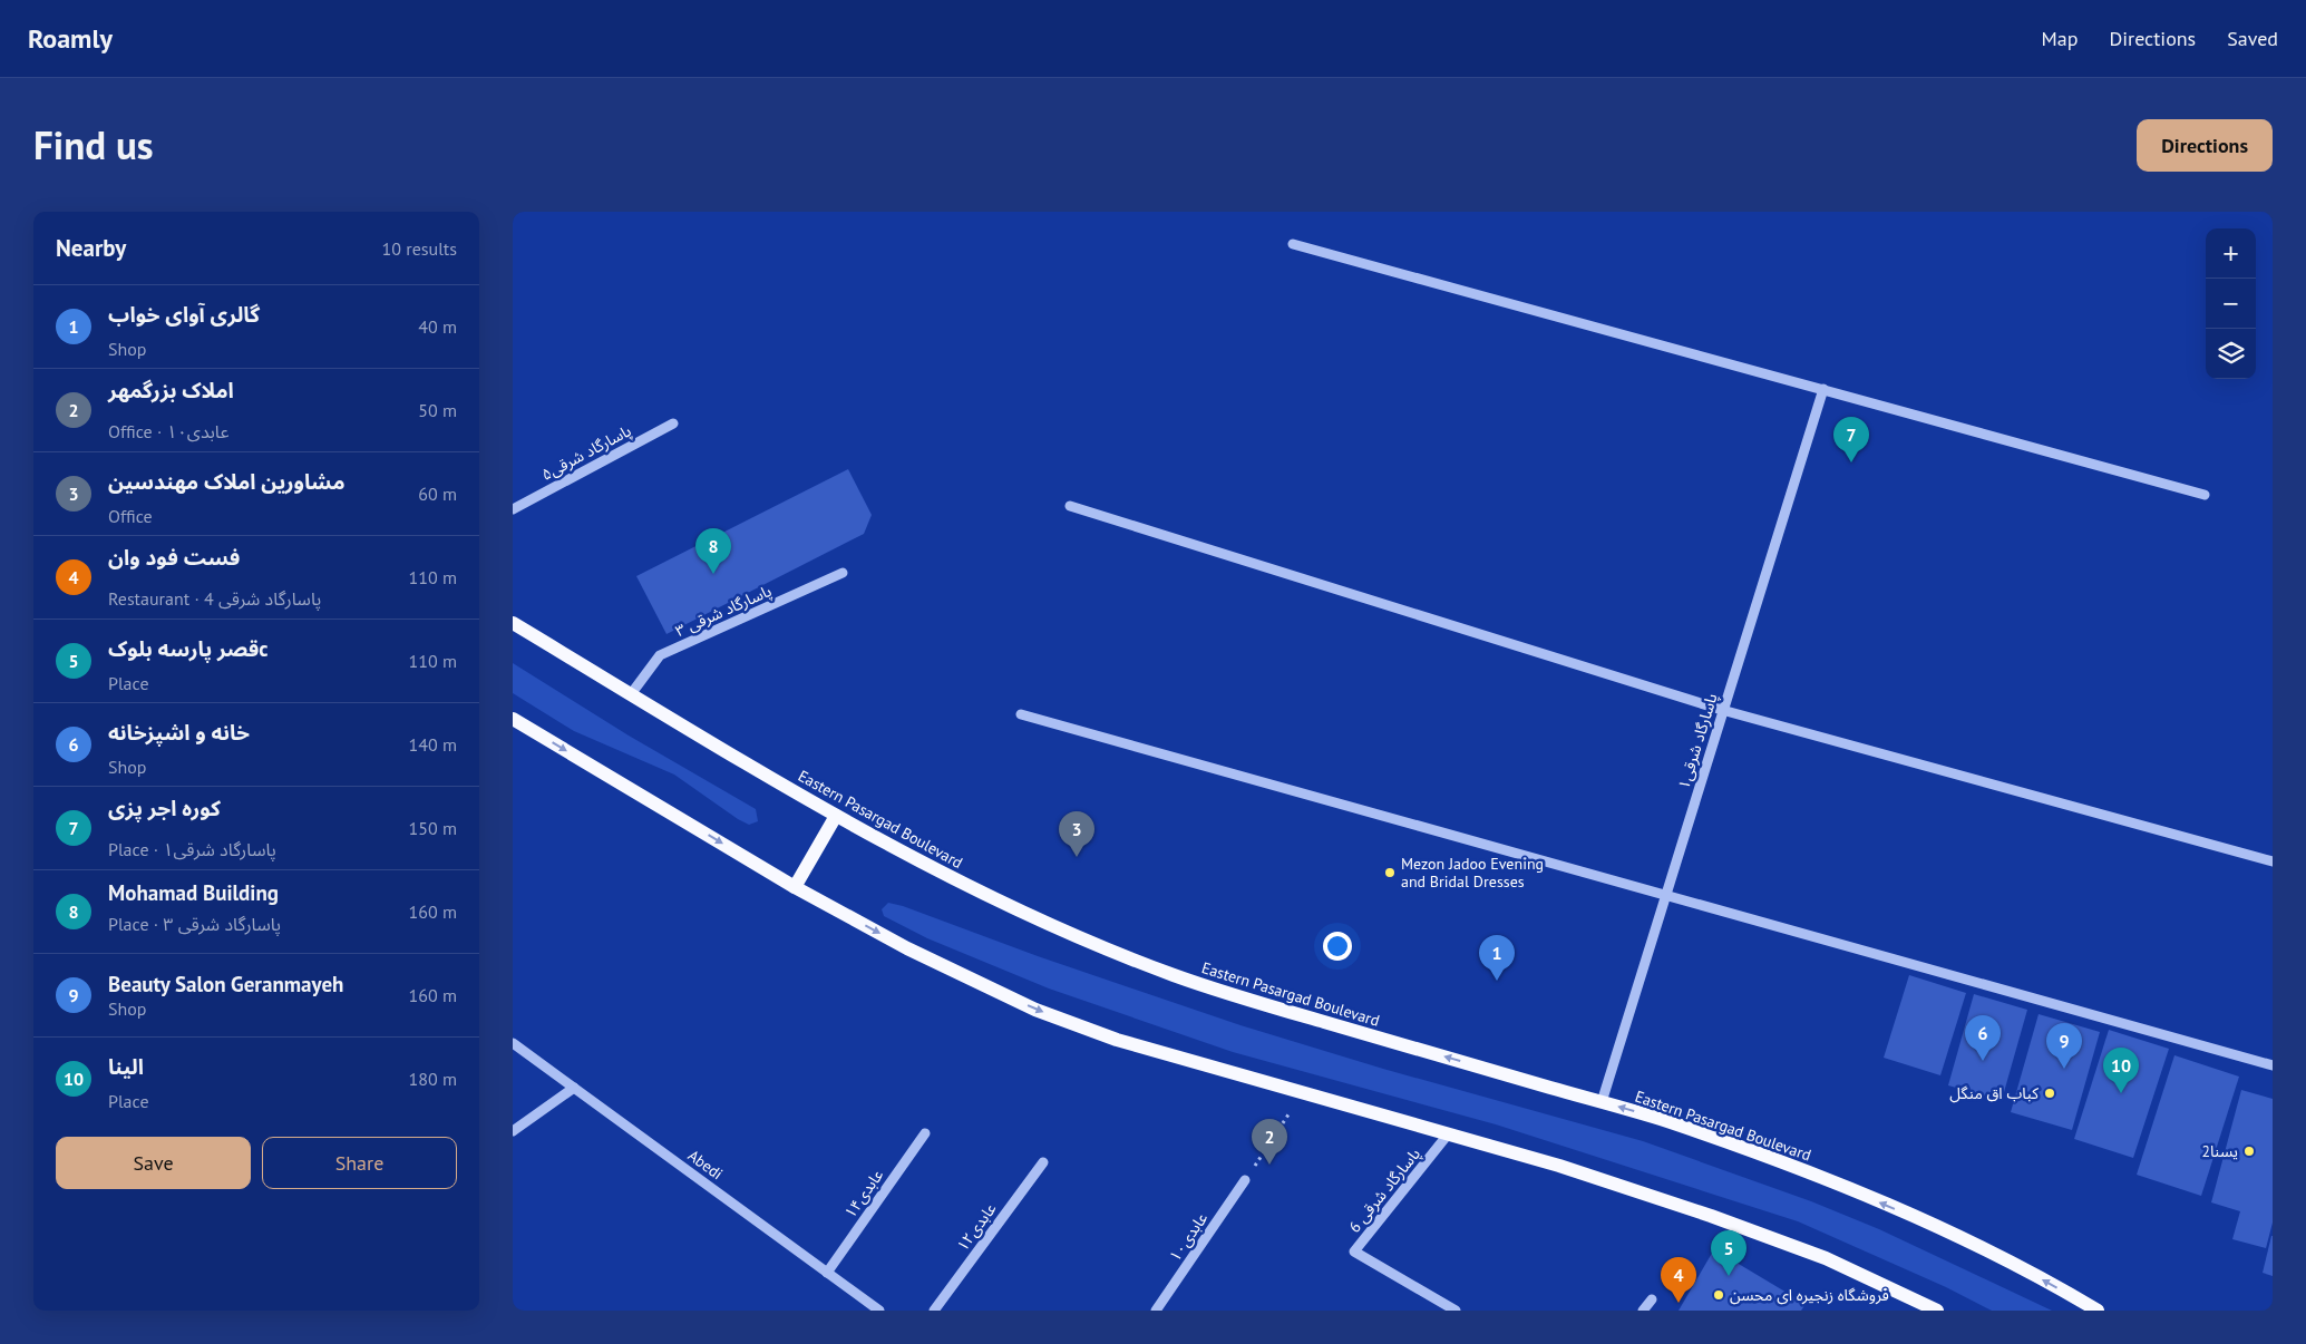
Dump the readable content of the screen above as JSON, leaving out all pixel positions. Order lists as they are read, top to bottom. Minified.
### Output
{"streets":{"main road":["Eastern Pasargad Boulevard"],"street":["پاسارگاد شرقی۵","پاسارگاد شرقی ۳","پاسارگاد شرقی۱","Abedi","6 پاسارگاد شرقی","عابدی۱۴","عابدی۱۲","عابدی۱۰"]},"crossings":[["پاسارگاد شرقی ۳","Eastern Pasargad Boulevard"],["پاسارگاد شرقی۱","Eastern Pasargad Boulevard"],["Abedi","عابدی۱۴"]],"places":["Mezon Jadoo Evening and Bridal Dresses","کباب اق منگل","یسنا2","فروشگاه زنجیره ای محسن"],"page":{"header":"Roamly","nav":["Map","Directions","Saved"],"title":"Find us","buttons":["Directions",["Save","Share"]],"heading":["Nearby","10 results"],"map_buttons":["+","−"],"list":[{"mark":"1","name":"گالری آوای خواب","note":"Shop","value":"40 m"},{"mark":"2","name":"املاک بزرگمهر","note":"Office · عابدی۱۰","value":"50 m"},{"mark":"3","name":"مشاورین املاک مهندسین","note":"Office","value":"60 m"},{"mark":"4","name":"فست فود وان","note":"Restaurant · 4 پاسارگاد شرقی","value":"110 m"},{"mark":"5","name":"قصر پارسه بلوکc","note":"Place","value":"110 m"},{"mark":"6","name":"خانه و اشپزخانه","note":"Shop","value":"140 m"},{"mark":"7","name":"کوره اجر پزی","note":"Place · پاسارگاد شرقی۱","value":"150 m"},{"mark":"8","name":"Mohamad Building","note":"Place · پاسارگاد شرقی ۳","value":"160 m"},{"mark":"9","name":"Beauty Salon Geranmayeh","note":"Shop","value":"160 m"},{"mark":"10","name":"الینا","note":"Place","value":"180 m"}],"pins":["7","8","3","1","6","9","10","2","5","4"]}}
